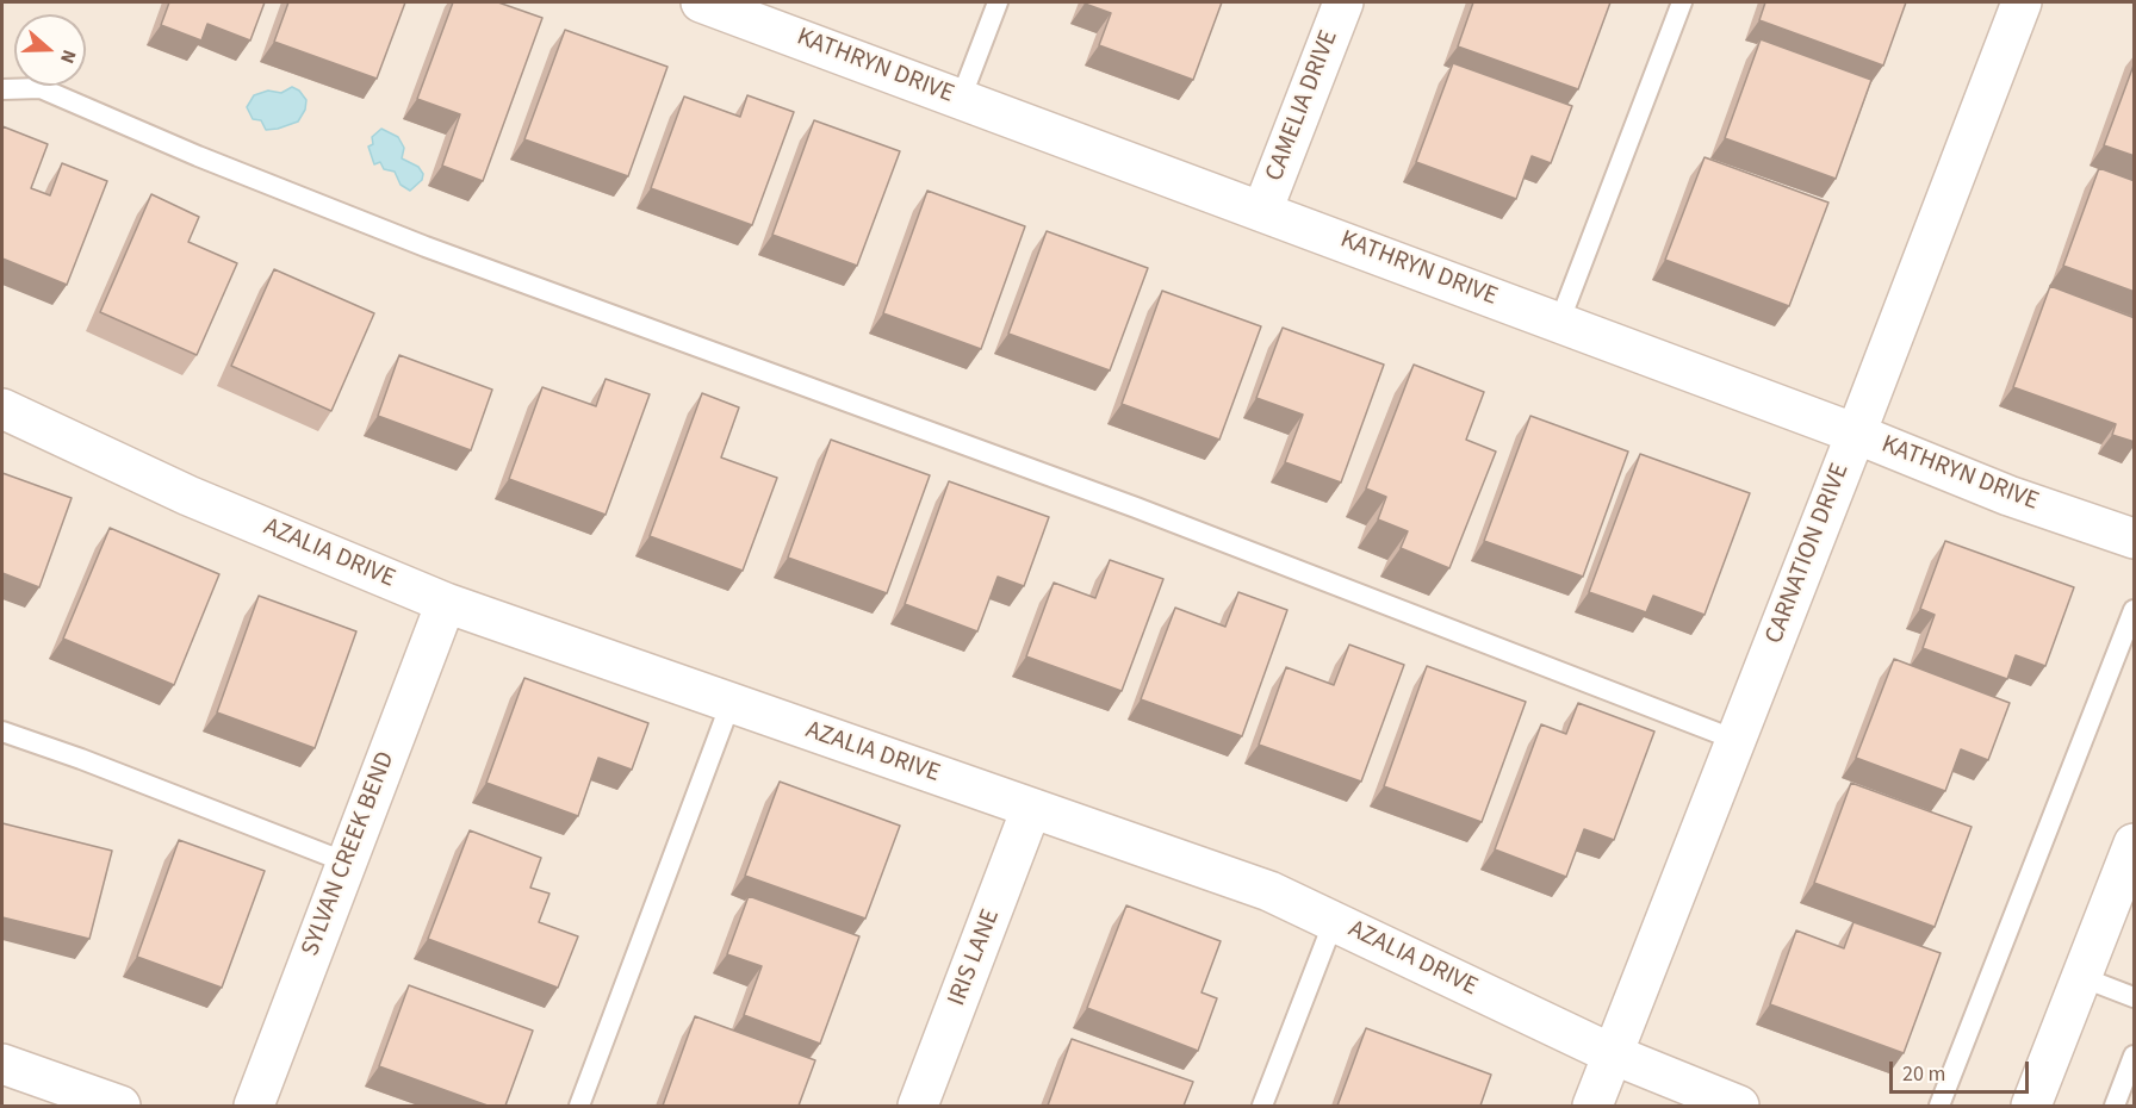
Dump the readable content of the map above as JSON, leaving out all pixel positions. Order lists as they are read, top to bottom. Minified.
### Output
{"streets":{"street":["KATHRYN DRIVE","CAMELIA DRIVE","AZALIA DRIVE","CARNATION DRIVE","SYLVAN CREEK BEND","IRIS LANE"]},"crossings":[["KATHRYN DRIVE","CAMELIA DRIVE"],["KATHRYN DRIVE","CARNATION DRIVE"],["AZALIA DRIVE","CARNATION DRIVE"],["AZALIA DRIVE","SYLVAN CREEK BEND"],["AZALIA DRIVE","IRIS LANE"]],"scale_bar":"20 m","north":"right"}
